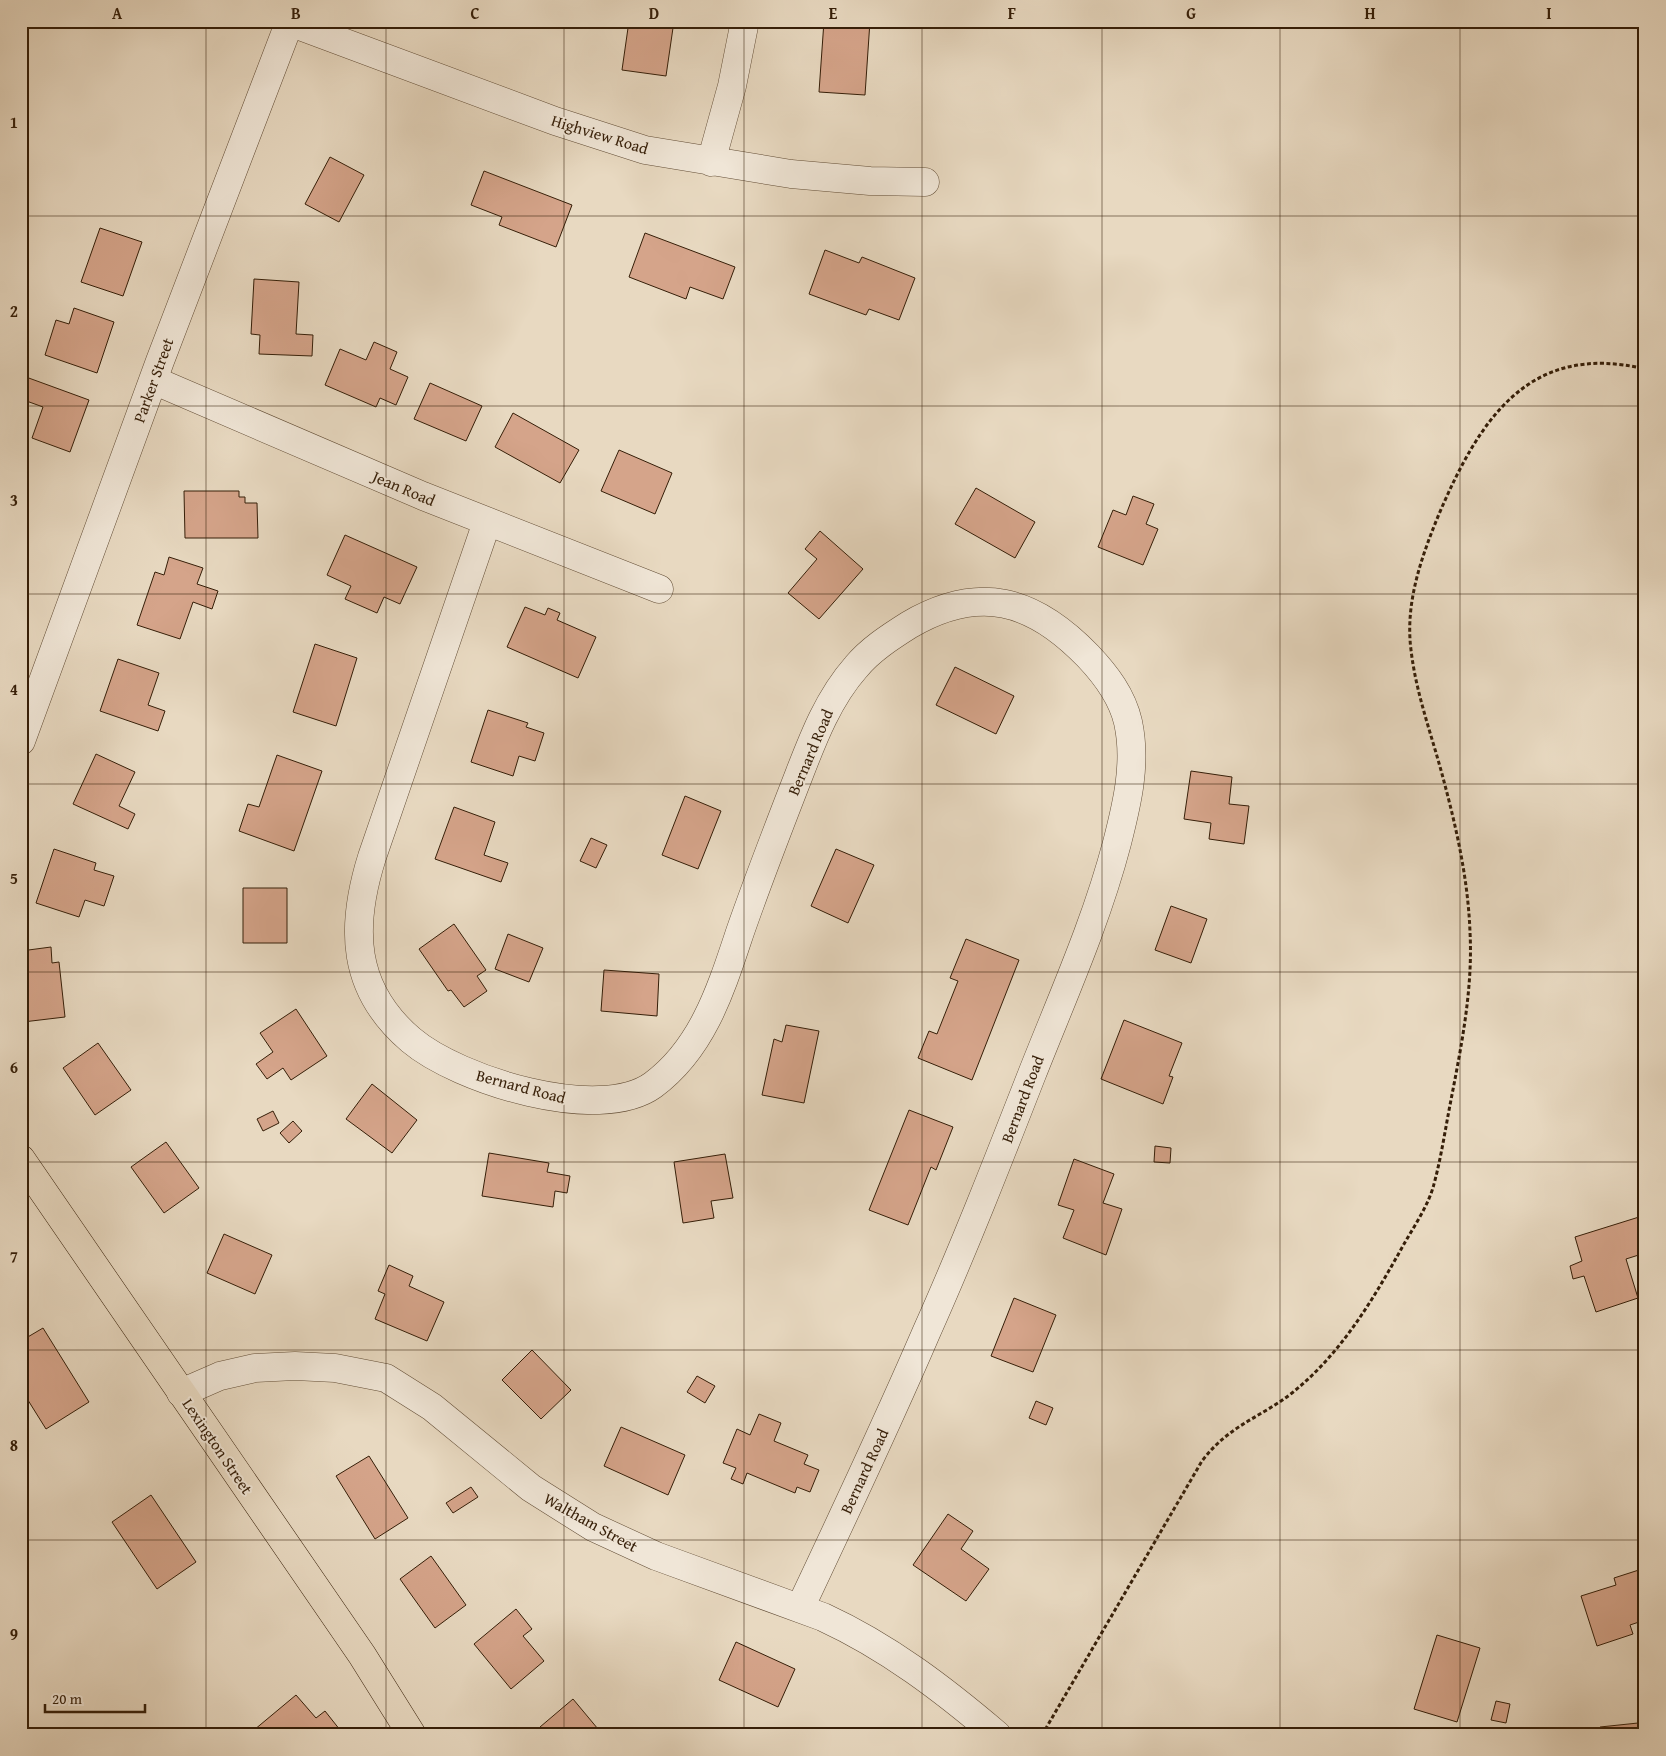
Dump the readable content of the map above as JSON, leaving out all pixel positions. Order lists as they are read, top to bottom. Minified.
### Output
{"streets":{"main road":["Lexington Street"],"street":["Highview Road","Parker Street","Jean Road","Bernard Road","Waltham Street"]},"crossings":[["Highview Road","Parker Street"],["Parker Street","Jean Road"],["Jean Road","Bernard Road"],["Bernard Road","Waltham Street"],["Lexington Street","Waltham Street"]],"scale_bar":"20 m","grid":{"columns":["A","B","C","D","E","F","G","H","I"],"rows":["1","2","3","4","5","6","7","8","9"]}}
